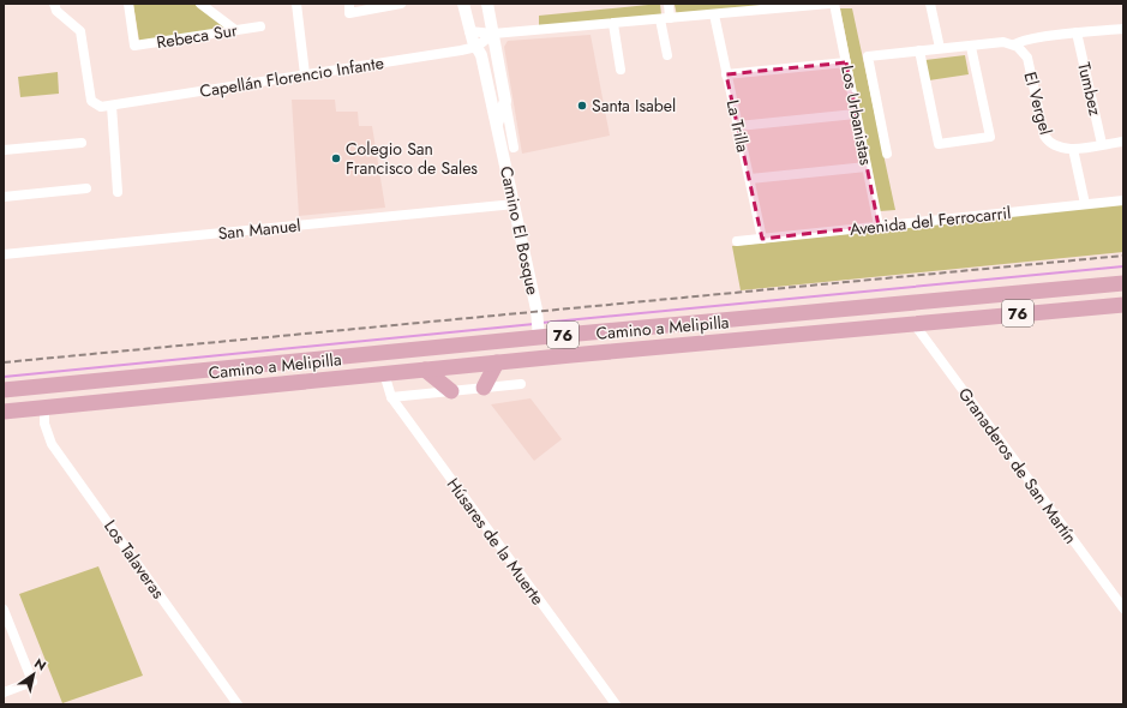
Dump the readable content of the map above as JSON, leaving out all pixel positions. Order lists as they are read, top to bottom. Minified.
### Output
{"streets":{"main road":["76","Camino a Melipilla"],"street":["Rebeca Sur","Capellán Florencio Infante","Tumbez","El Vergel","Los Urbanistas","La Trilla","Avenida del Ferrocarril","San Manuel","Camino El Bosque","Granaderos de San Martín","Húsares de la Muerte","Los Talaveras"]},"crossings":[["Capellán Florencio Infante","Camino El Bosque"],["El Vergel","Avenida del Ferrocarril"],["Los Urbanistas","Avenida del Ferrocarril"],["La Trilla","Avenida del Ferrocarril"],["San Manuel","Camino El Bosque"],["Camino El Bosque","Camino a Melipilla"],["Camino a Melipilla","Granaderos de San Martín"],["Camino a Melipilla","Húsares de la Muerte"],["Camino a Melipilla","Los Talaveras"]],"places":["Santa Isabel","Colegio San Francisco de Sales"],"north":"top right"}
